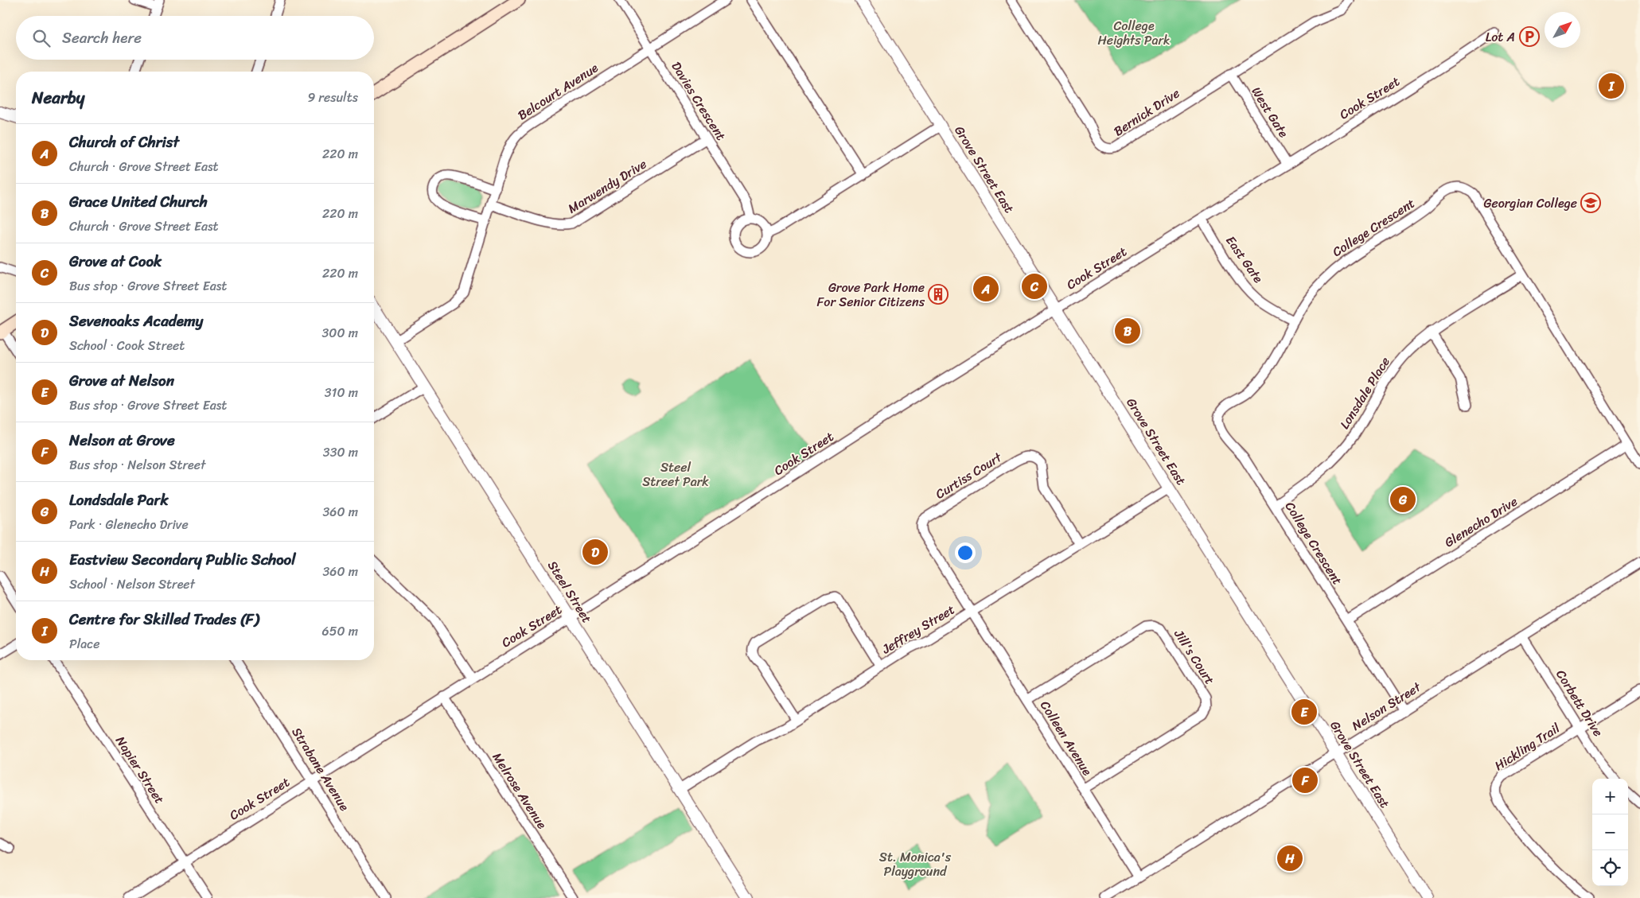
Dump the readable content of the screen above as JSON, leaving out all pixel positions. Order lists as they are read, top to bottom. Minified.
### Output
{"streets":{"street":["Belcourt Avenue","Cook Street","Davies Crescent","Bernick Drive","West Gate","Grove Street East","Marwendy Drive","College Crescent","East Gate","Lonsdale Place","Curtiss Court","Glenecho Drive","Steel Street","Jeffrey Street","Jill's Court","Corbett Drive","Nelson Street","Colleen Avenue","Hickling Trail","Strabane Avenue","Napier Street","Melrose Avenue"]},"crossings":[["Belcourt Avenue","Davies Crescent"],["Belcourt Avenue","Marwendy Drive"],["Belcourt Avenue","Steel Street"],["Cook Street","West Gate"],["Cook Street","Grove Street East"],["Cook Street","East Gate"],["Cook Street","Steel Street"],["Cook Street","Strabane Avenue"],["Cook Street","Napier Street"],["Cook Street","Melrose Avenue"],["Davies Crescent","Marwendy Drive"],["Bernick Drive","West Gate"],["Grove Street East","Jeffrey Street"],["Grove Street East","Nelson Street"],["College Crescent","East Gate"],["College Crescent","Lonsdale Place"],["College Crescent","Glenecho Drive"],["College Crescent","Nelson Street"],["Curtiss Court","Jeffrey Street"],["Curtiss Court","Colleen Avenue"],["Steel Street","Jeffrey Street"],["Jeffrey Street","Colleen Avenue"],["Jill's Court","Colleen Avenue"],["Corbett Drive","Nelson Street"],["Corbett Drive","Hickling Trail"],["Nelson Street","Colleen Avenue"]],"parks":["College Heights Park","Steel Street Park","St. Monica's Playground"],"places":{"parking":["Lot A"],"school or university":["Georgian College"],"building":["Grove Park Home For Senior Citizens"]},"north":"top right","page":{"search":"Search here","pins":["I","C","A","B","G","D","E","F","H"],"heading":["Nearby","9 results"],"list":[{"mark":"A","name":"Church of Christ","note":"Church · Grove Street East","value":"220 m"},{"mark":"B","name":"Grace United Church","note":"Church · Grove Street East","value":"220 m"},{"mark":"C","name":"Grove at Cook","note":"Bus stop · Grove Street East","value":"220 m"},{"mark":"D","name":"Sevenoaks Academy","note":"School · Cook Street","value":"300 m"},{"mark":"E","name":"Grove at Nelson","note":"Bus stop · Grove Street East","value":"310 m"},{"mark":"F","name":"Nelson at Grove","note":"Bus stop · Nelson Street","value":"330 m"},{"mark":"G","name":"Londsdale Park","note":"Park · Glenecho Drive","value":"360 m"},{"mark":"H","name":"Eastview Secondary Public School","note":"School · Nelson Street","value":"360 m"},{"mark":"I","name":"Centre for Skilled Trades (F)","note":"Place","value":"650 m"}],"map_buttons":["+","−"]}}
